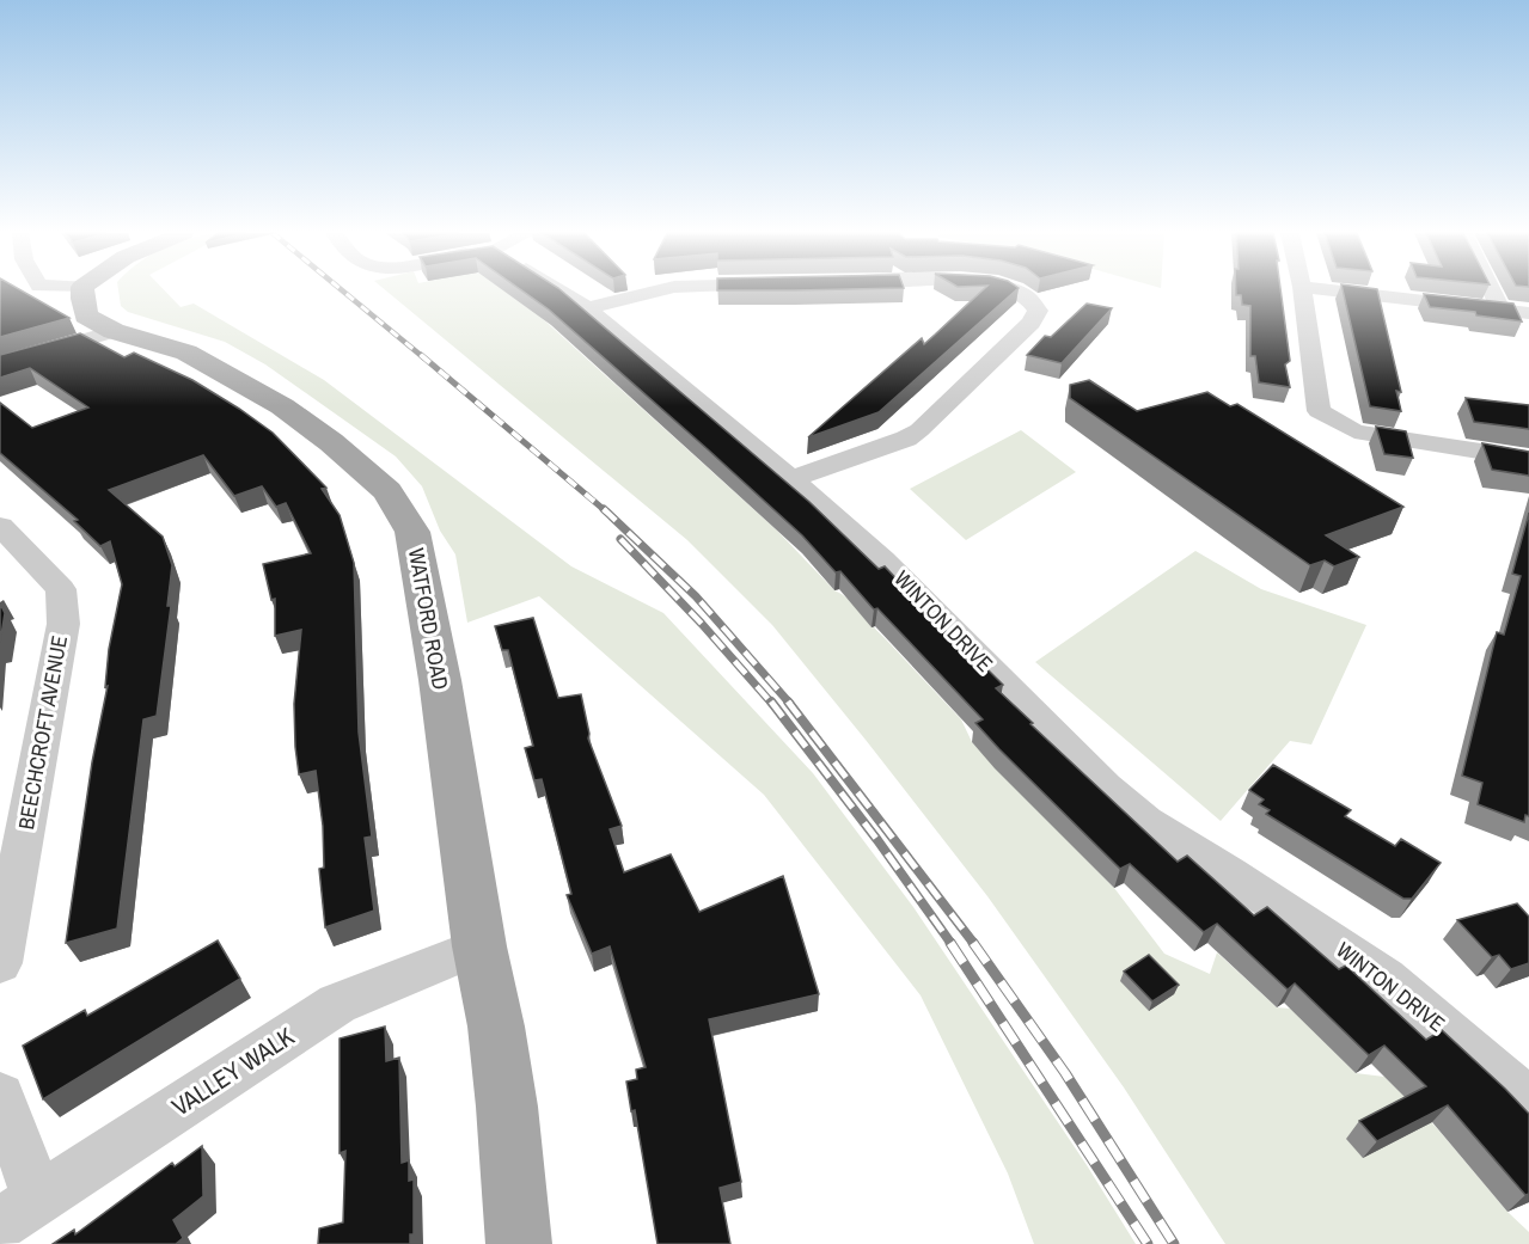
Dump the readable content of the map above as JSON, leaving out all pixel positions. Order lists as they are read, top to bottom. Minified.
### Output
{"streets":{"main road":["WATFORD ROAD"],"street":["WINTON DRIVE","BEECHCROFT AVENUE","VALLEY WALK"]},"crossings":[["WATFORD ROAD","VALLEY WALK"]]}
